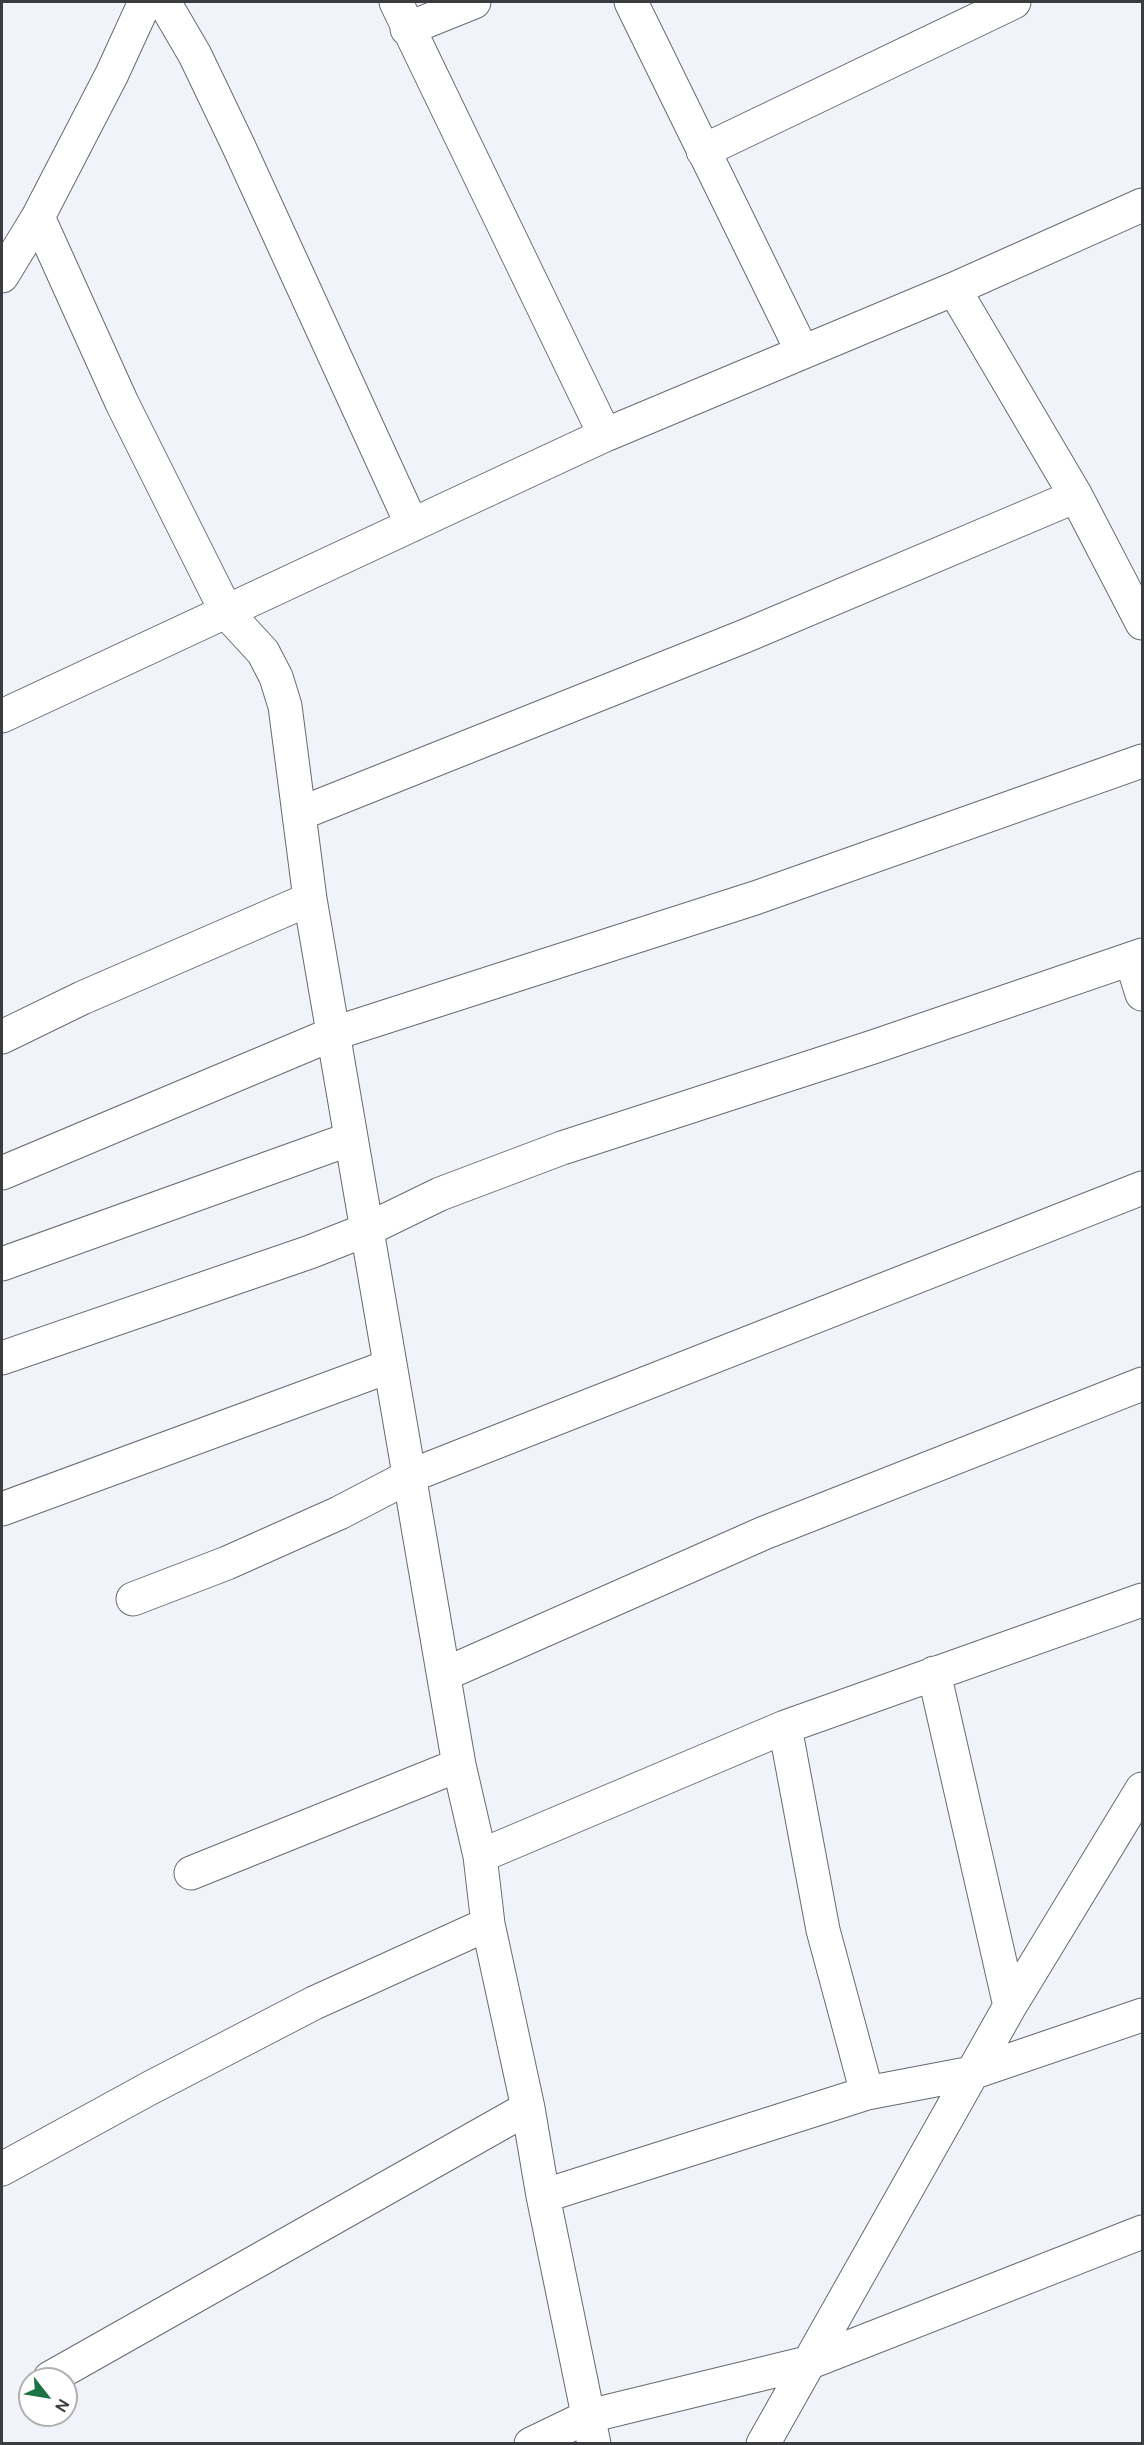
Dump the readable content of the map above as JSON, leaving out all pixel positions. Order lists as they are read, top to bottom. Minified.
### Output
{"north":"bottom right"}
